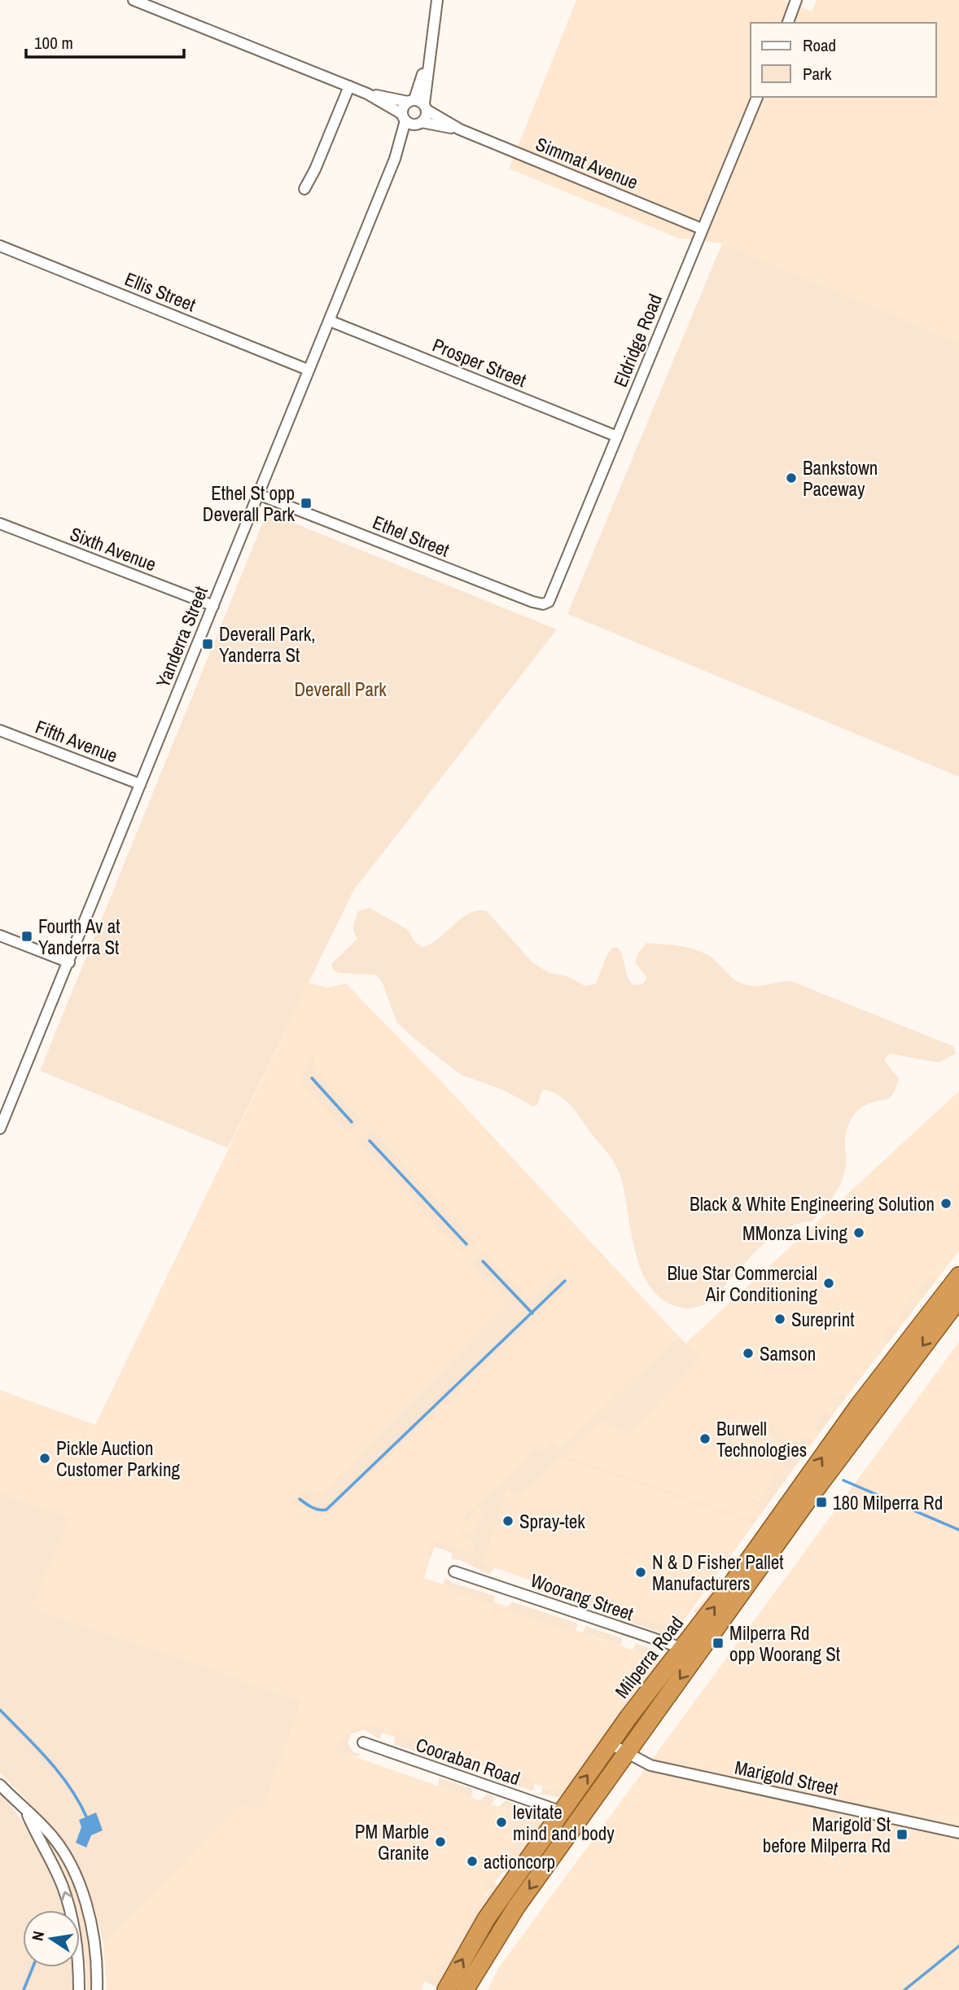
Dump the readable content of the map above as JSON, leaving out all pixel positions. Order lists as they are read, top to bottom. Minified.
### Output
{"streets":{"highway":["Milperra Road"],"street":["Simmat Avenue","Ellis Street","Eldridge Road","Prosper Street","Ethel Street","Sixth Avenue","Yanderra Street","Fifth Avenue","Woorang Street","Cooraban Road","Marigold Street"]},"crossings":[["Simmat Avenue","Eldridge Road"],["Simmat Avenue","Yanderra Street"],["Ellis Street","Yanderra Street"],["Eldridge Road","Prosper Street"],["Eldridge Road","Ethel Street"],["Prosper Street","Yanderra Street"],["Ethel Street","Yanderra Street"],["Sixth Avenue","Yanderra Street"],["Yanderra Street","Fifth Avenue"],["Woorang Street","Milperra Road"],["Milperra Road","Cooraban Road"],["Milperra Road","Marigold Street"]],"parks":["Deverall Park"],"places":{"other":["Bankstown Paceway","Black & White Engineering Solution","MMonza Living","Blue Star Commercial Air Conditioning","Sureprint","Samson","Burwell Technologies","Pickle Auction Customer Parking","Spray-tek","N & D Fisher Pallet Manufacturers","levitate mind and body","PM Marble Granite","actioncorp"],"transit":["Ethel St opp Deverall Park","Deverall Park, Yanderra St","Fourth Av at Yanderra St","180 Milperra Rd","Milperra Rd opp Woorang St","Marigold St before Milperra Rd"]},"legend":["Road","Park"],"scale_bar":"100 m","north":"left"}
